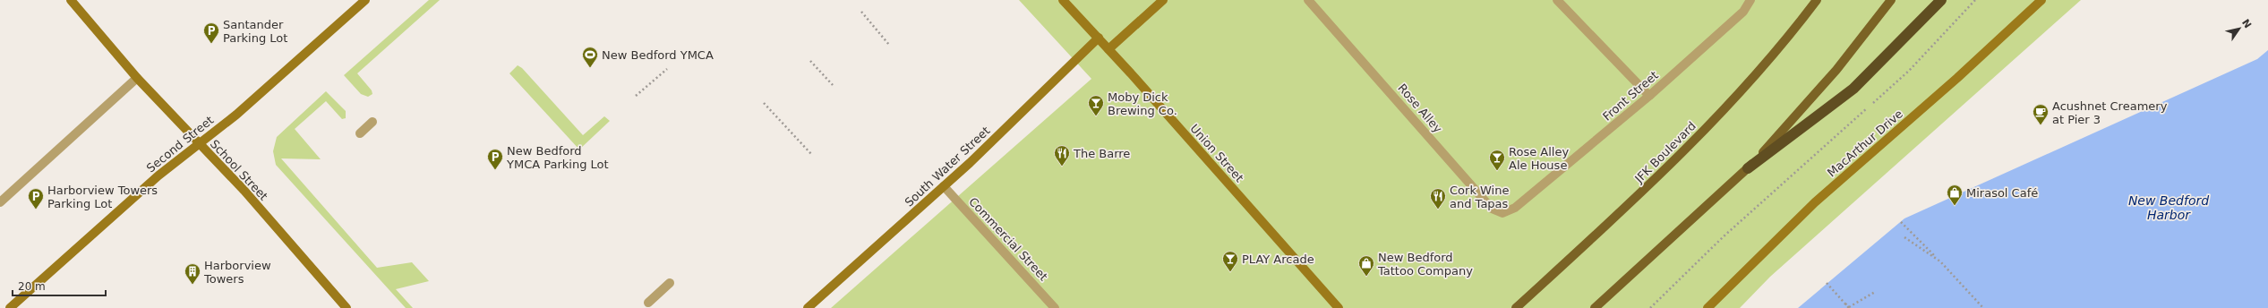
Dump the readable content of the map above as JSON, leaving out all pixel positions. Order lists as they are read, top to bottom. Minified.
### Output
{"streets":{"main road":["MacArthur Drive","Second Street","JFK Boulevard","Union Street","South Water Street","School Street"],"street":["Front Street","Rose Alley","Commercial Street"]},"crossings":[["Front Street","Rose Alley"],["Second Street","School Street"],["Union Street","South Water Street"],["South Water Street","Commercial Street"]],"water":["New Bedford Harbor"],"places":{"parking":["Santander Parking Lot","New Bedford YMCA Parking Lot","Harborview Towers Parking Lot"],"sports":["New Bedford YMCA"],"bar":["Moby Dick Brewing Co.","Rose Alley Ale House","PLAY Arcade"],"cafe":["Acushnet Creamery at Pier 3"],"restaurant":["The Barre","Cork Wine and Tapas"],"shop":["Mirasol Café","New Bedford Tattoo Company"],"building":["Harborview Towers"]},"scale_bar":"20 m","north":"top right"}
